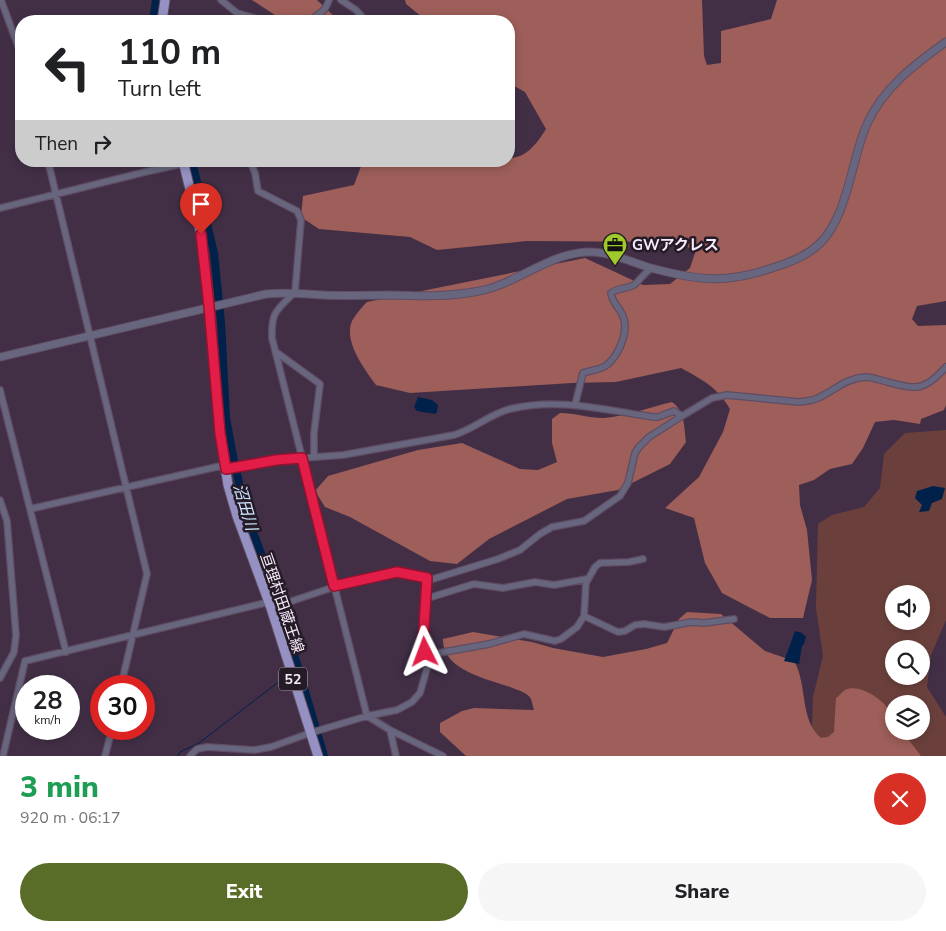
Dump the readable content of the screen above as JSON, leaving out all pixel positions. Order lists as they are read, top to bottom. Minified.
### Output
{"streets":{"main road":["亘理村田蔵王線","52"]},"water":["沼田川"],"places":{"office":["GWアクレス"]},"page":{"turn":["110 m","Turn left"],"then":"Then","speed":"28 km/h","limit":"30","heading":["3 min","920 m · 06:17"],"buttons":["Exit","Share"]}}
